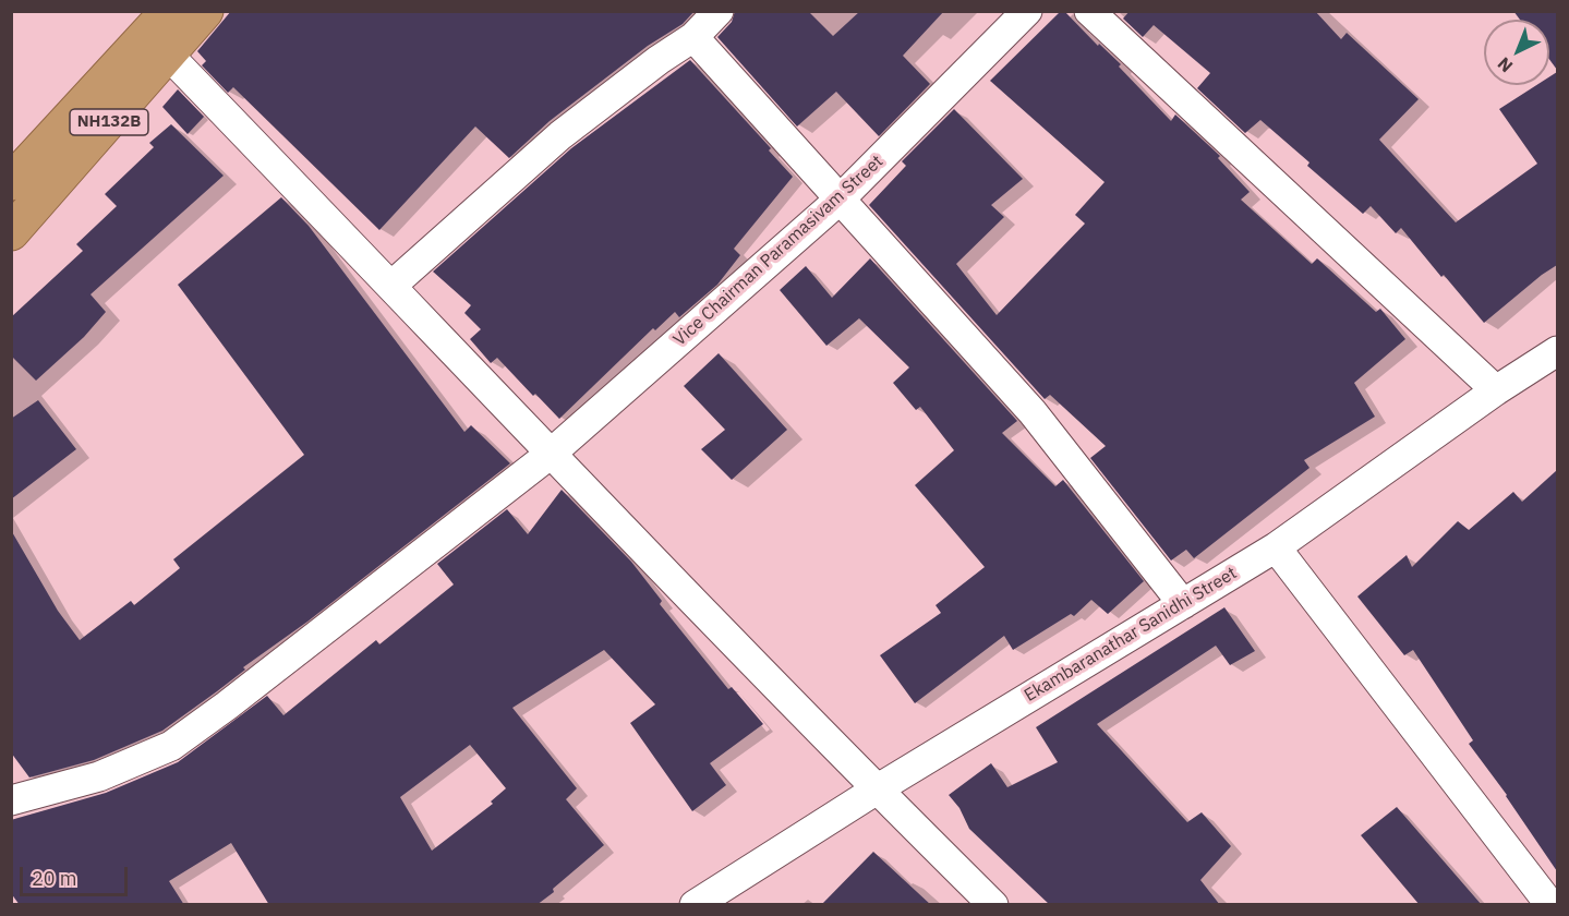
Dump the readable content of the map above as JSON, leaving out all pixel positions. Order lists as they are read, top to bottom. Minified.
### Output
{"streets":{"highway":["NH132B"],"street":["Vice Chairman Paramasivam Street","Ekambaranathar Sanidhi Street"]},"scale_bar":"20 m","north":"bottom left"}
